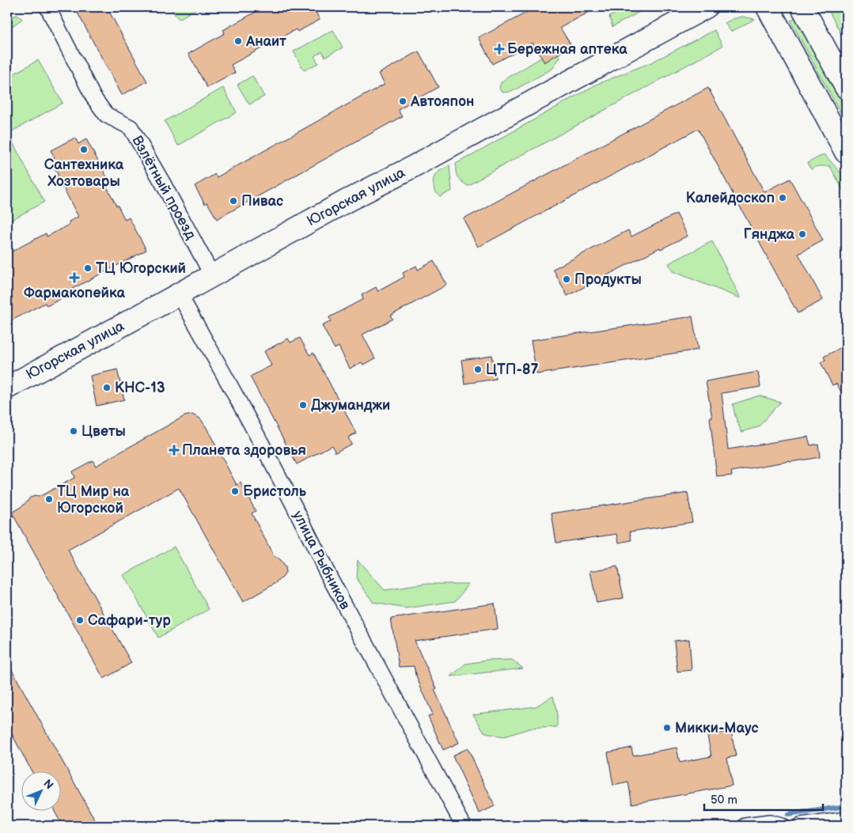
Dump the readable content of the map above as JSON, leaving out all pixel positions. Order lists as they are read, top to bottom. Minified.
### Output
{"streets":{"main road":["Югорская улица"],"street":["Взлётный проезд","улица Рыбников"]},"crossings":[["Взлётный проезд","Югорская улица"],["Югорская улица","улица Рыбников"]],"places":{"other":["Анаит","Автояпон","Сантехника Хозтовары","Калейдоскоп","Пивас","Гянджа","ТЦ Югорский","Продукты","ЦТП-87","КНС-13","Джуманджи","Цветы","Бристоль","ТЦ Мир на Югорской","Сафари-тур","Микки-Маус"],"health":["Бережная аптека","Фармакопейка","Планета здоровья"]},"scale_bar":"50 m","north":"top right"}
